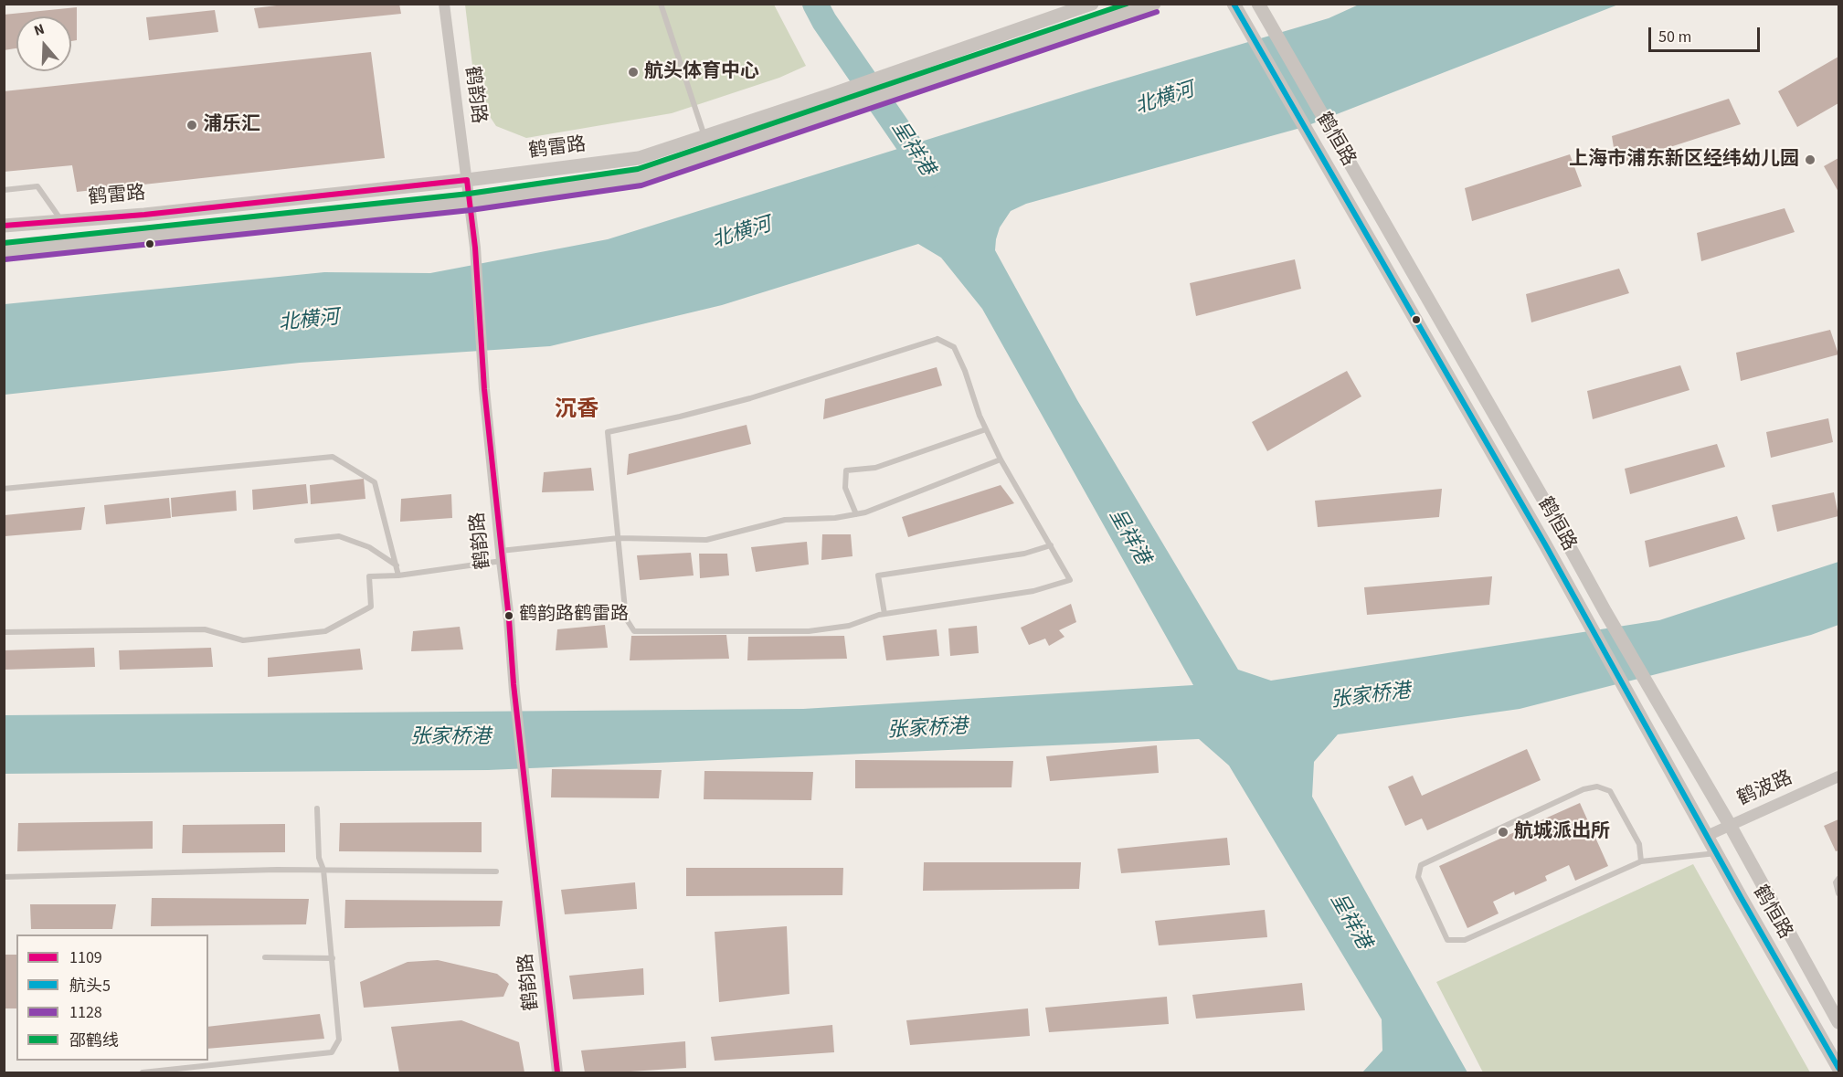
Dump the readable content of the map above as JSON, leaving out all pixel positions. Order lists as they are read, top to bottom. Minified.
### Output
{"streets":{"street":["鹤韵路","鹤恒路","鹤雷路","鹤波路"]},"crossings":[["鹤韵路","鹤雷路"],["鹤恒路","鹤波路"]],"districts":["沉香"],"water":["北横河","呈祥港","张家桥港"],"places":["航头体育中心","浦乐汇","上海市浦东新区经纬幼儿园","鹤韵路鹤雷路","航城派出所"],"lines":["transit line 航头5","transit line 邵鹤线","transit line 1128","transit line 1109"],"legend":["1109","航头5","1128","邵鹤线"],"scale_bar":"50 m","north":"top"}
